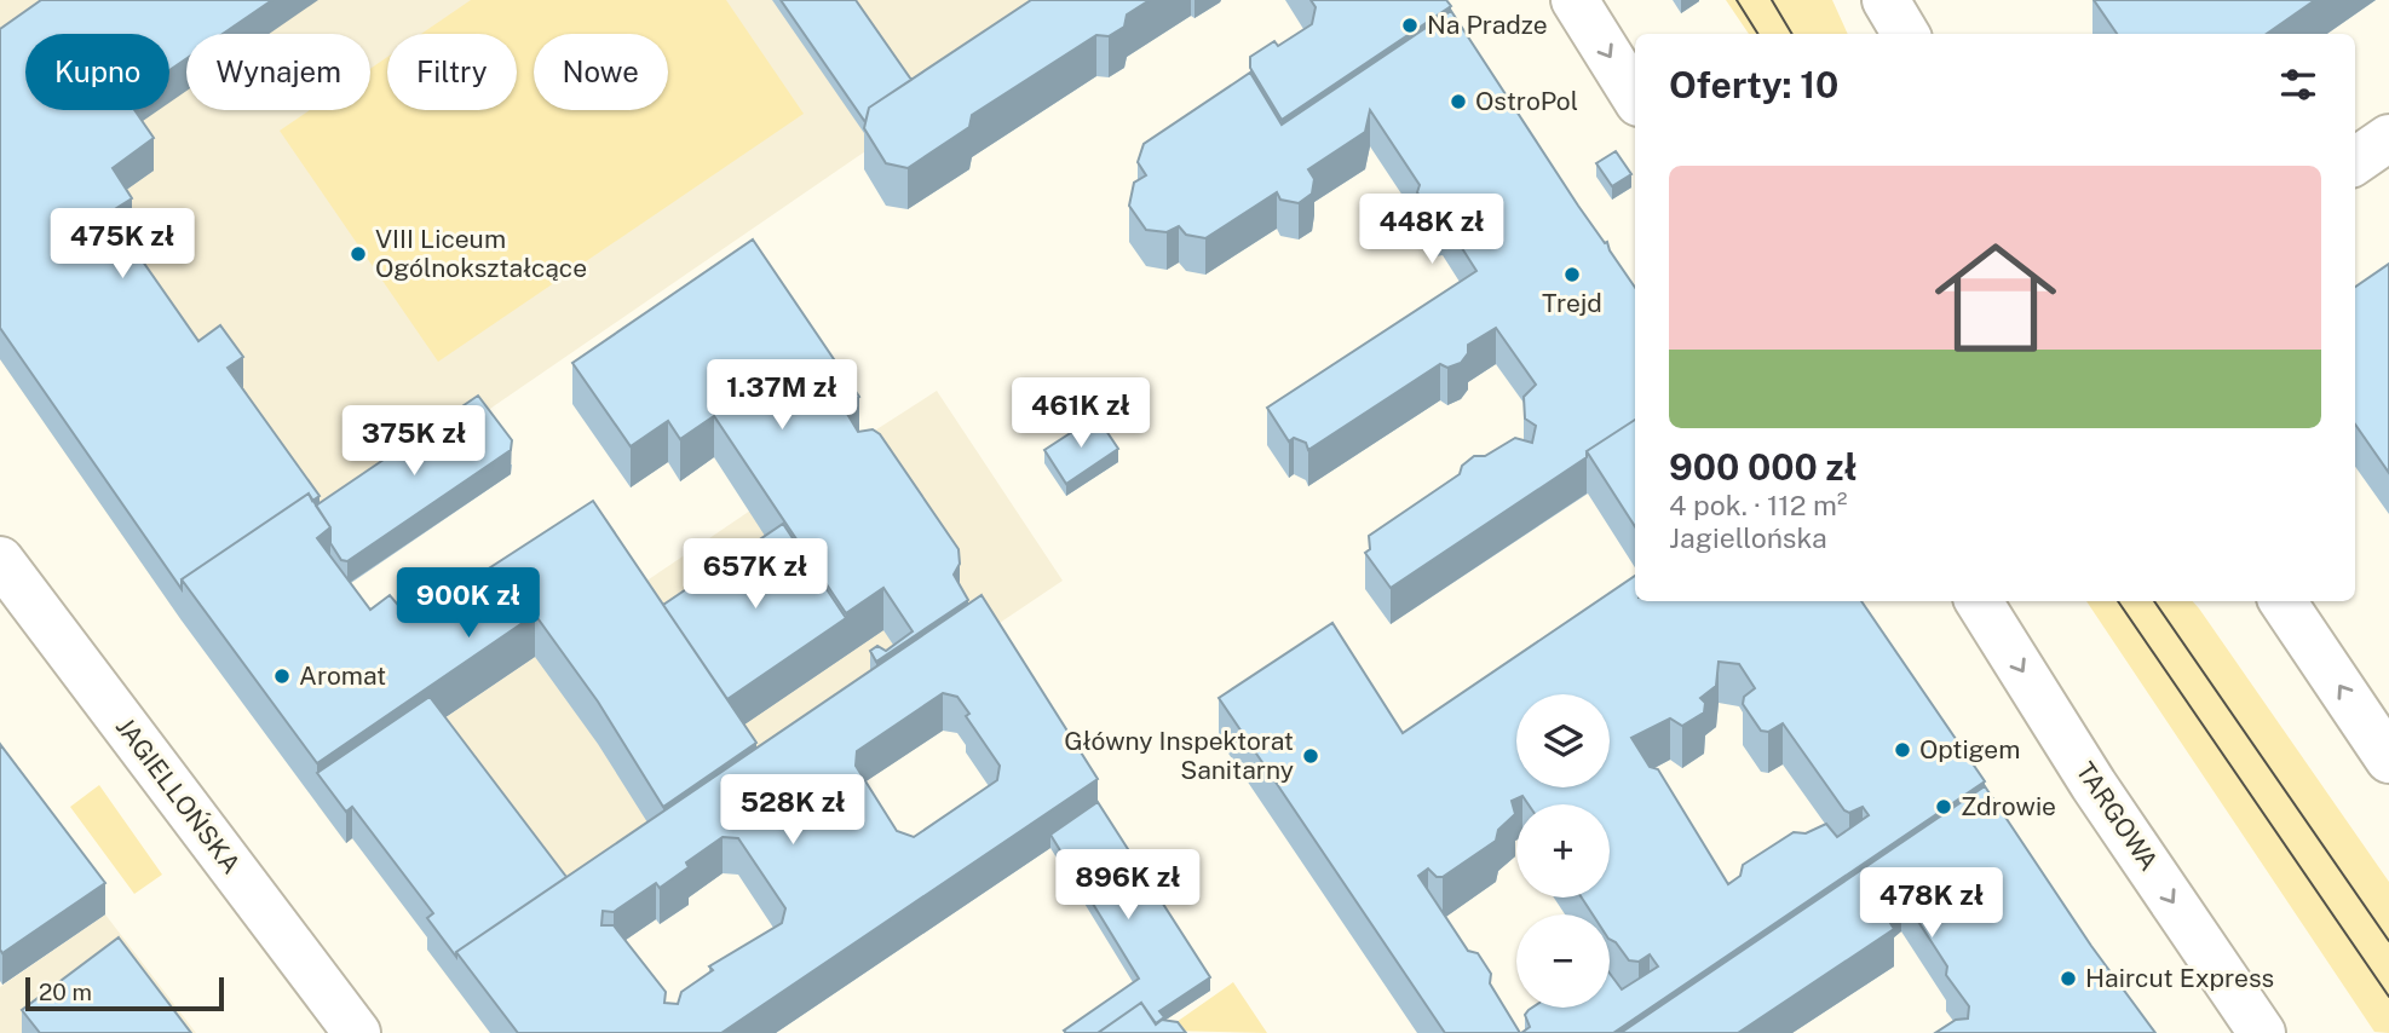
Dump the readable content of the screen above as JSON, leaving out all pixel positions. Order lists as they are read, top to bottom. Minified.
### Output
{"streets":{"main road":["JAGIELLOŃSKA","TARGOWA"]},"places":["Na Pradze","OstroPol","VIII Liceum Ogólnokształcące","Trejd","Aromat","Optigem","Główny Inspektorat Sanitarny","Zdrowie","Haircut Express"],"scale_bar":"20 m","page":{"chip":["Kupno","Wynajem","Filtry","Nowe"],"heading":"Oferty: 10","list":[{"name":"900 000 zł","note":"4 pok. · 112 m² · Jagiellońska"}],"price":["448K zł","475K zł","1.37M zł","461K zł","375K zł","657K zł","900K zł","528K zł","896K zł","478K zł"],"map_buttons":["+","−"],"scale":"20 m"}}
